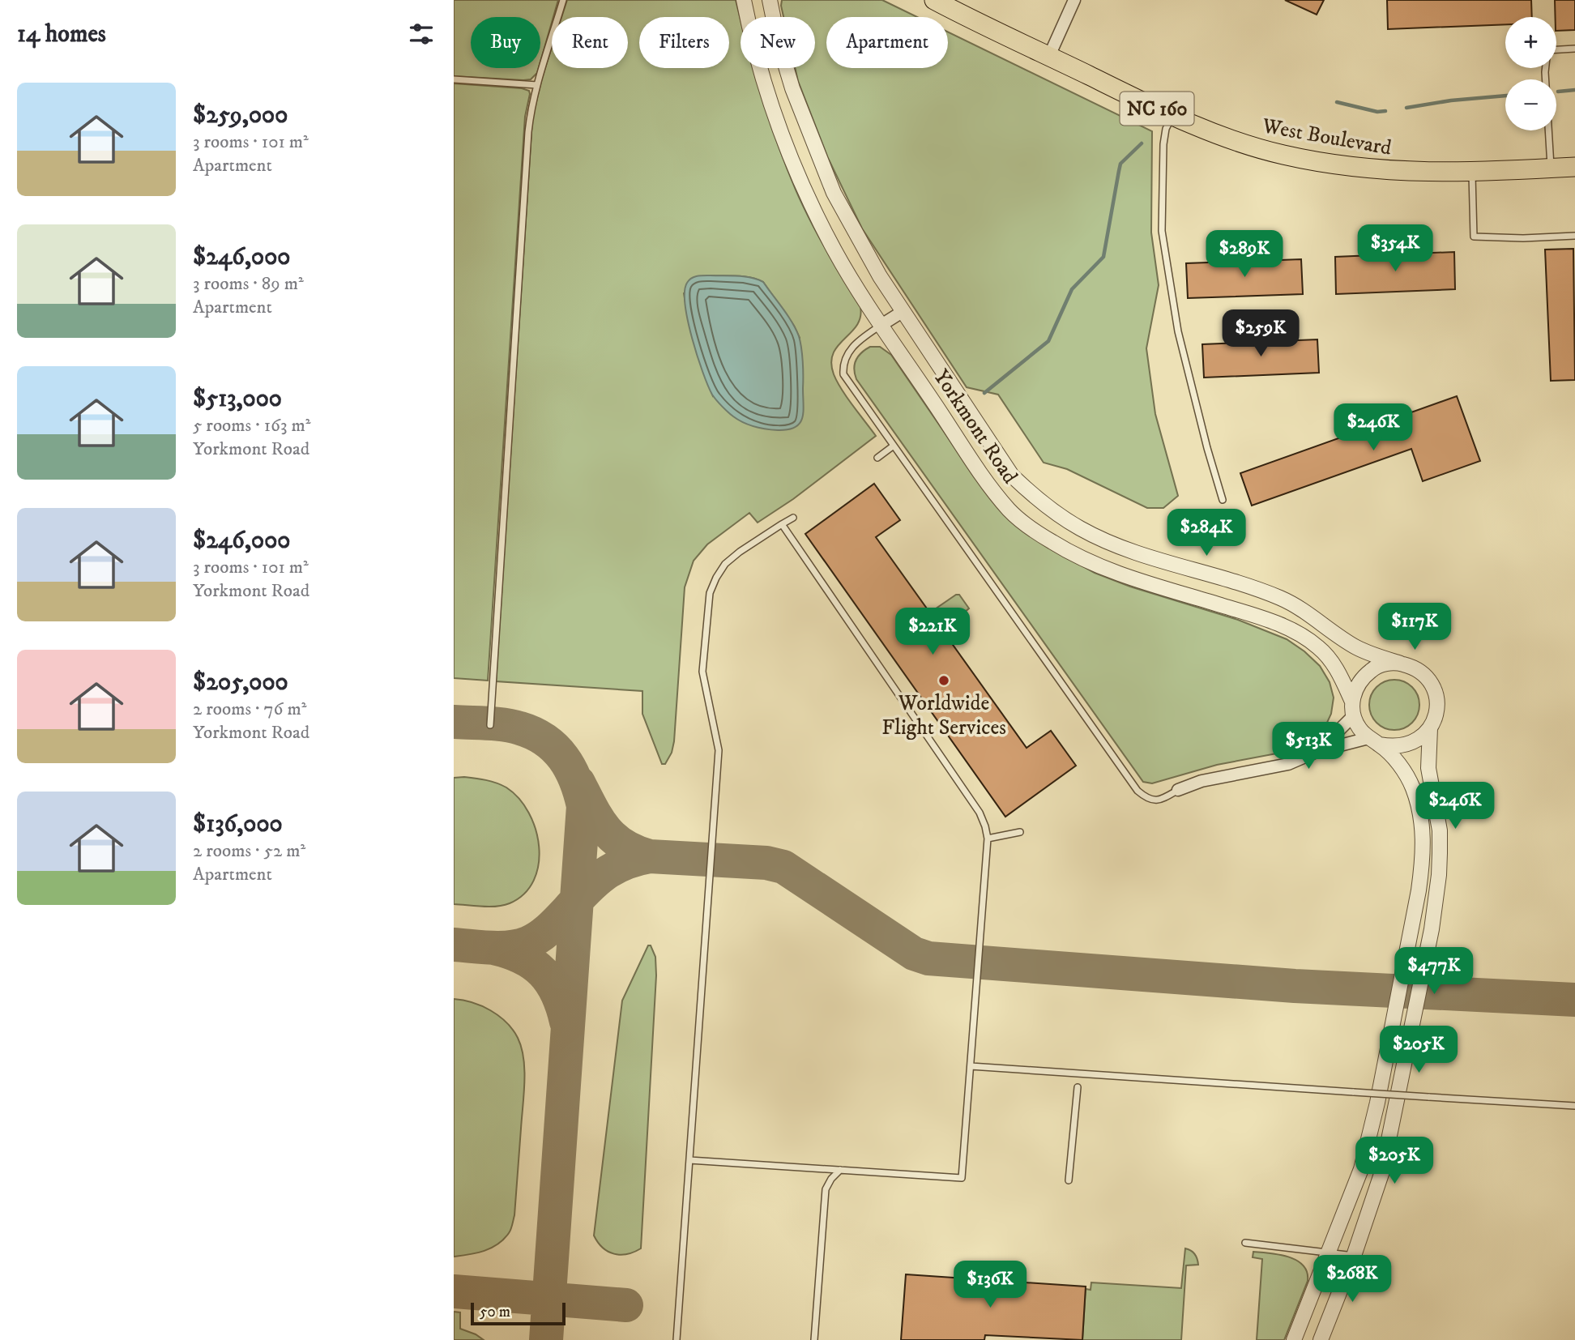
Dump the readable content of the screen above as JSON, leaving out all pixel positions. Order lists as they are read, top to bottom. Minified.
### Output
{"streets":{"main road":["NC 160","West Boulevard"],"street":["Yorkmont Road"]},"places":["Worldwide Flight Services"],"scale_bar":"50 m","page":{"heading":"14 homes","map_buttons":["+","−"],"chip":["Buy","Rent","Filters","New","Apartment"],"list":[{"name":"$259,000","note":"3 rooms · 101 m² · Apartment"},{"name":"$246,000","note":"3 rooms · 89 m² · Apartment"},{"name":"$513,000","note":"5 rooms · 163 m² · Yorkmont Road"},{"name":"$246,000","note":"3 rooms · 101 m² · Yorkmont Road"},{"name":"$205,000","note":"2 rooms · 76 m² · Yorkmont Road"},{"name":"$136,000","note":"2 rooms · 52 m² · Apartment"}],"price":["$354K","$289K","$259K","$246K","$284K","$117K","$221K","$513K","$246K","$477K","$205K","$205K","$268K","$136K"],"scale":"50 m"}}
